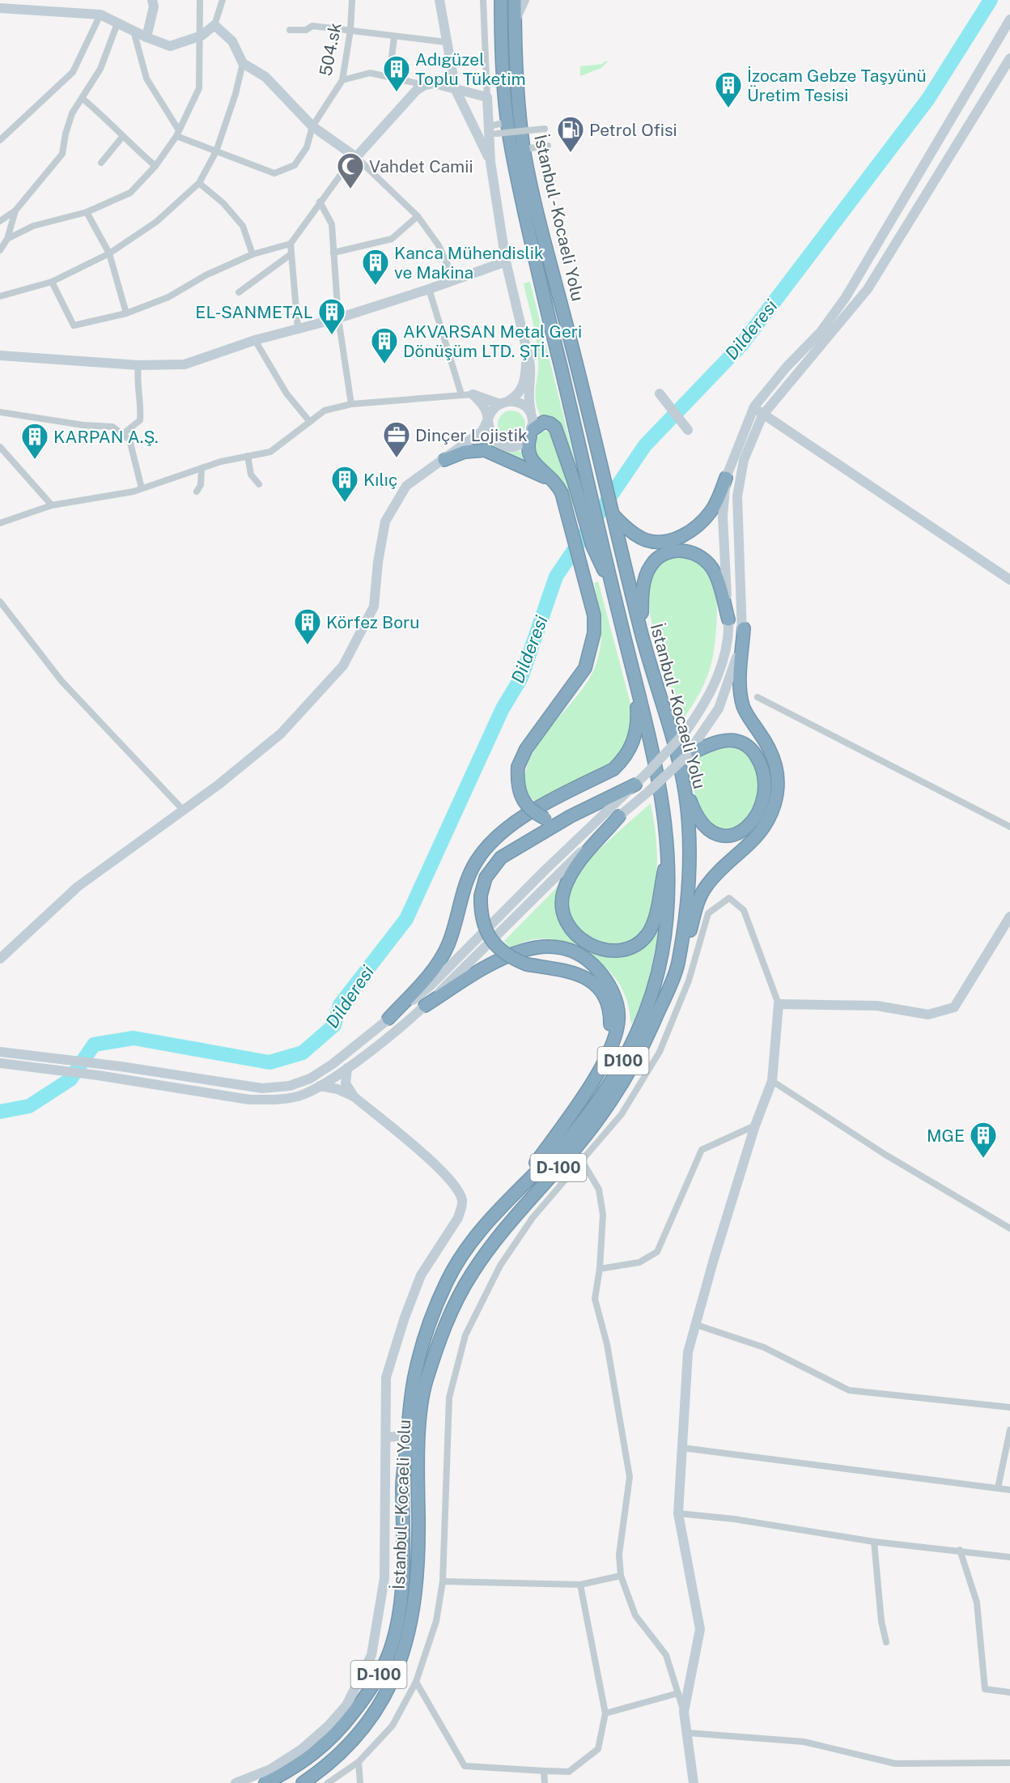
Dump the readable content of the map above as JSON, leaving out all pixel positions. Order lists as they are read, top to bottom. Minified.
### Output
{"streets":{"highway":["İstanbul - Kocaeli Yolu","D100","D-100"],"street":["504.sk"]},"crossings":[["D100","D-100"]],"water":["Dilderesi"],"places":{"building":["Adıgüzel Toplu Tüketim","İzocam Gebze Taşyünü Üretim Tesisi","Kanca Mühendislik ve Makina","EL-SANMETAL","AKVARSAN Metal Geri Dönüşüm LTD. ŞTİ.","KARPAN A.Ş.","Kılıç","Körfez Boru","MGE"],"fuel station":["Petrol Ofisi"],"mosque":["Vahdet Camii"],"office":["Dinçer Lojistik"]}}
